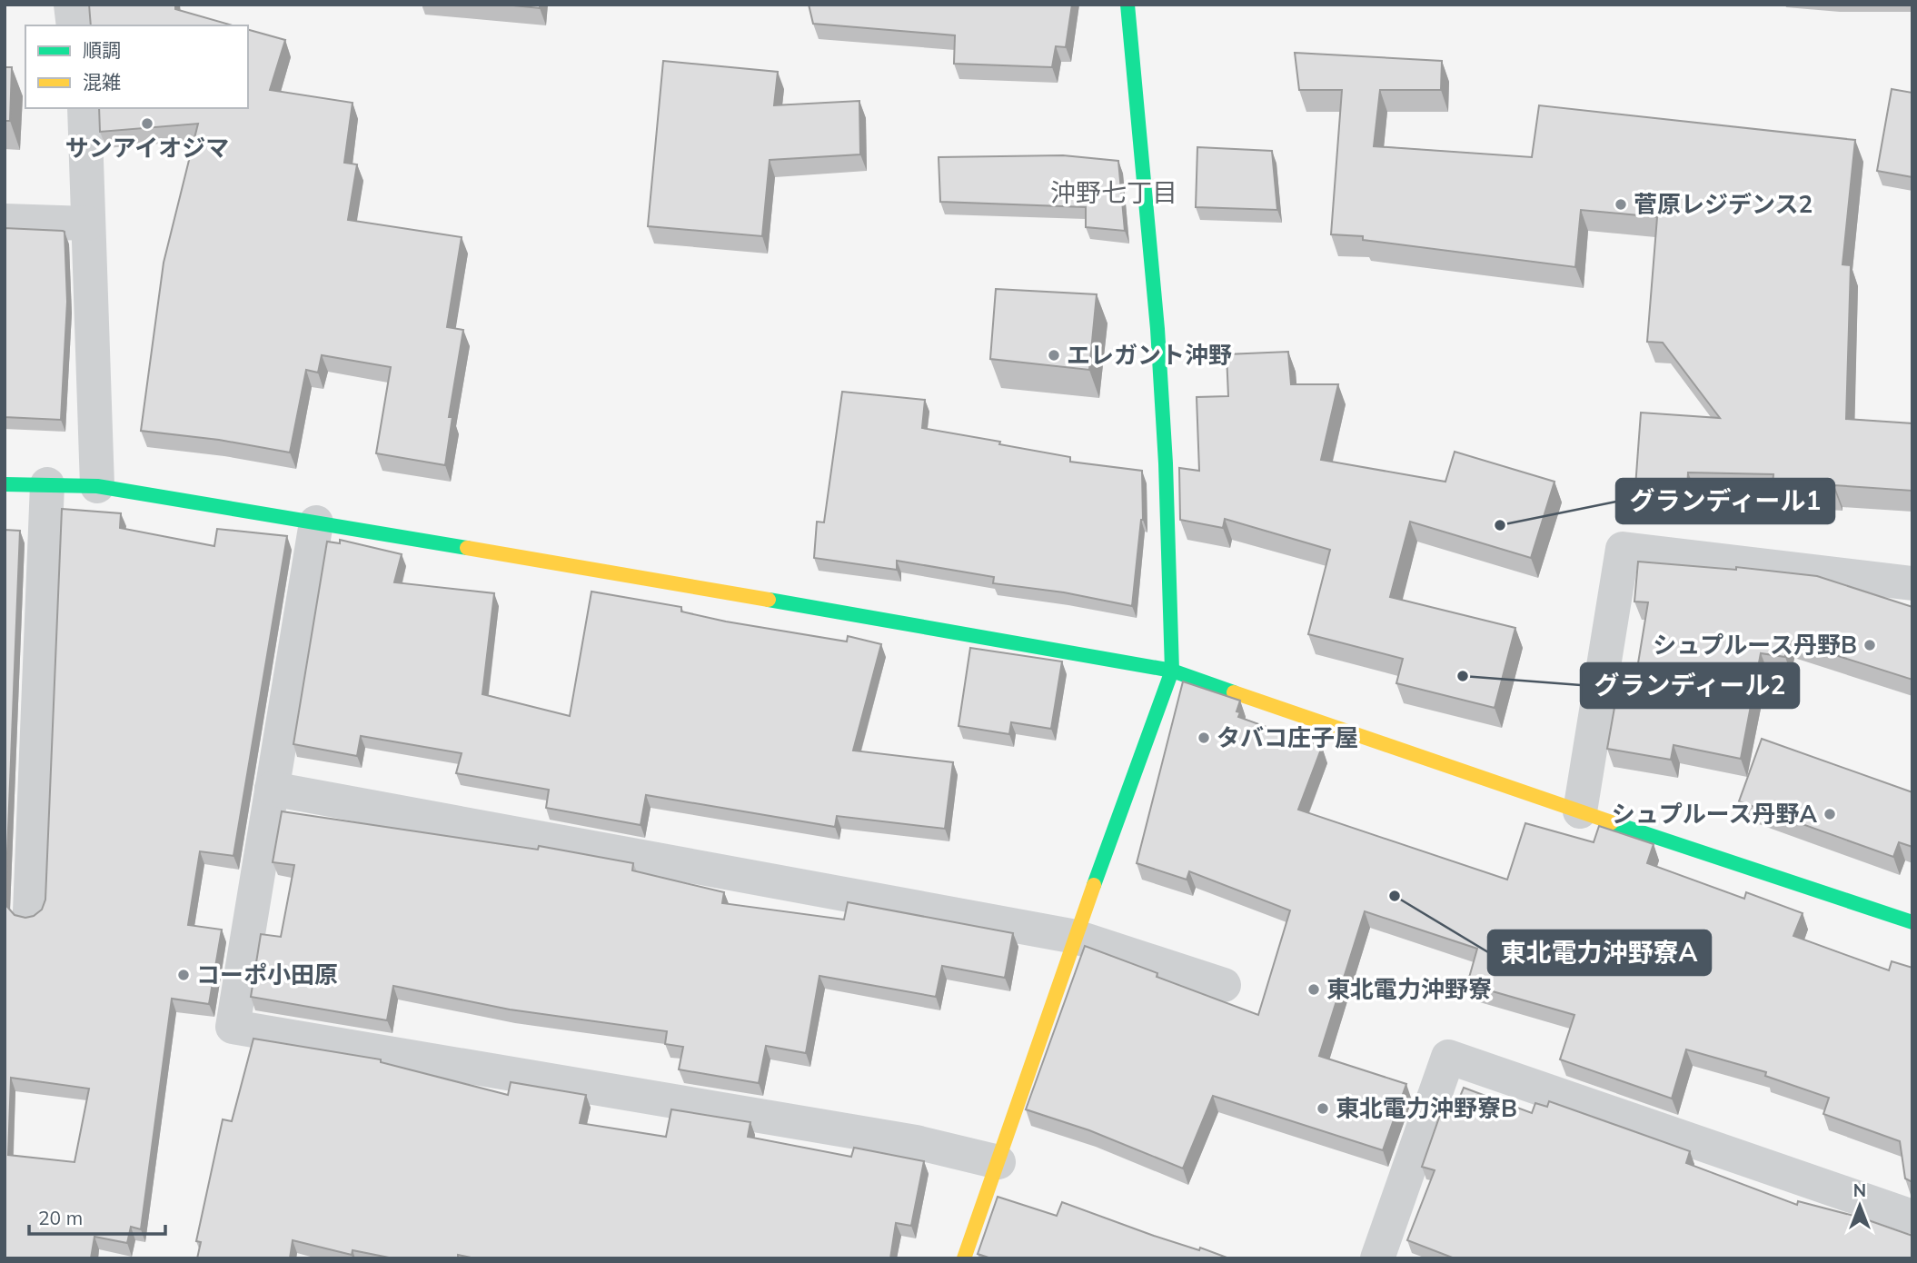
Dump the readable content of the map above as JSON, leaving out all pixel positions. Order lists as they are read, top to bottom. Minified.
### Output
{"districts":["沖野七丁目"],"places":["サンアイオジマ","菅原レジデンス2","エレガント沖野","グランディール1","シュプルース丹野B","グランディール2","タバコ庄子屋","シュプルース丹野A","東北電力沖野寮A","コーポ小田原","東北電力沖野寮","東北電力沖野寮B"],"legend":["順調","混雑"],"scale_bar":"20 m","north":"top"}
